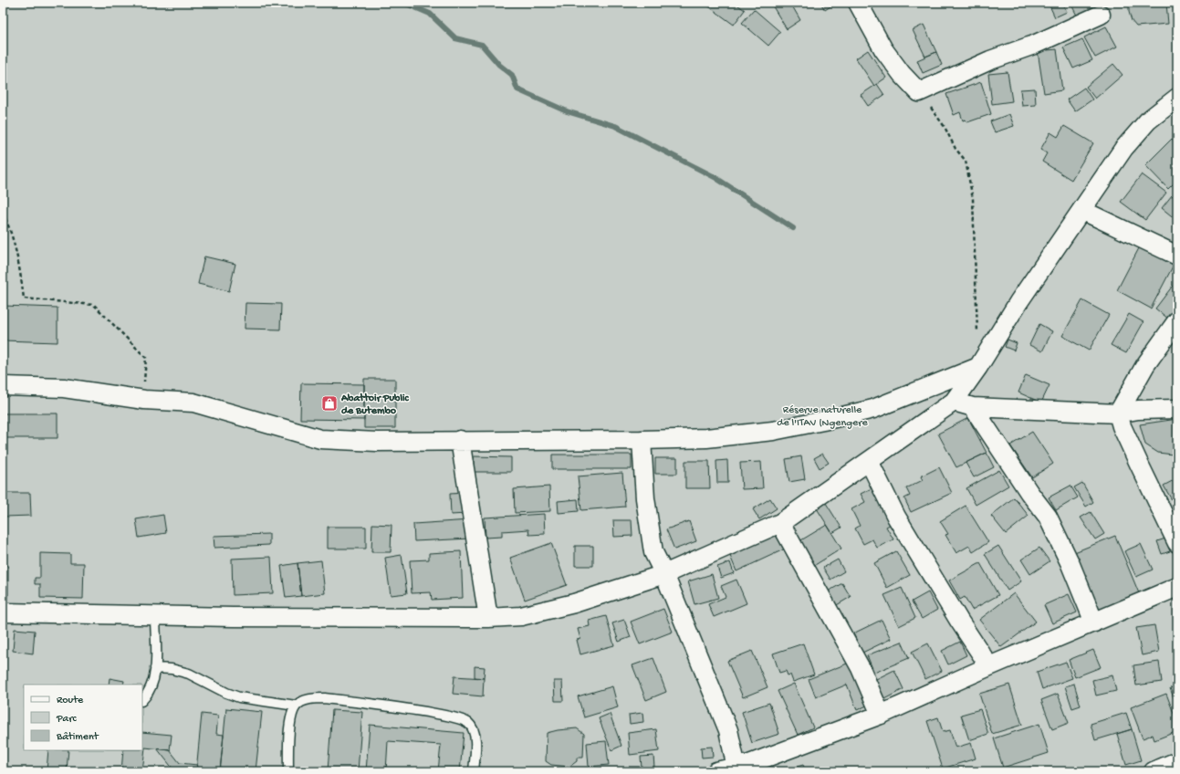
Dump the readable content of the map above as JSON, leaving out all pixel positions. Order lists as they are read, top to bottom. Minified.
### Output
{"parks":["Réserve naturelle de l'ITAV (Ngengere"],"places":{"shop":["Abattoir Public de Butembo"]},"legend":["Route","Parc","Bâtiment"]}
